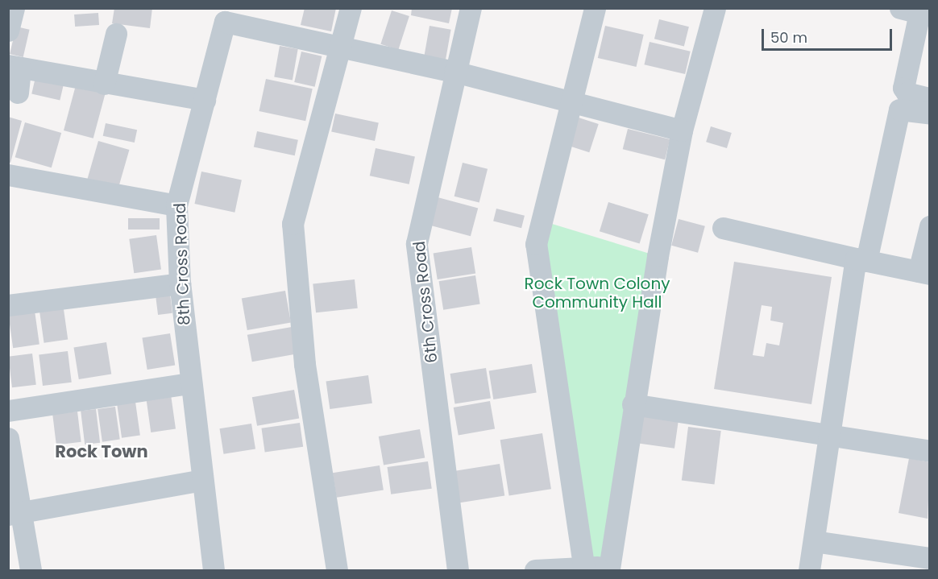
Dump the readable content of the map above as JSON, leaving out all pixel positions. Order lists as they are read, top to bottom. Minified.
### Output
{"streets":{"street":["8th Cross Road","6th Cross Road"]},"districts":["Rock Town"],"parks":["Rock Town Colony Community Hall"],"scale_bar":"50 m"}
